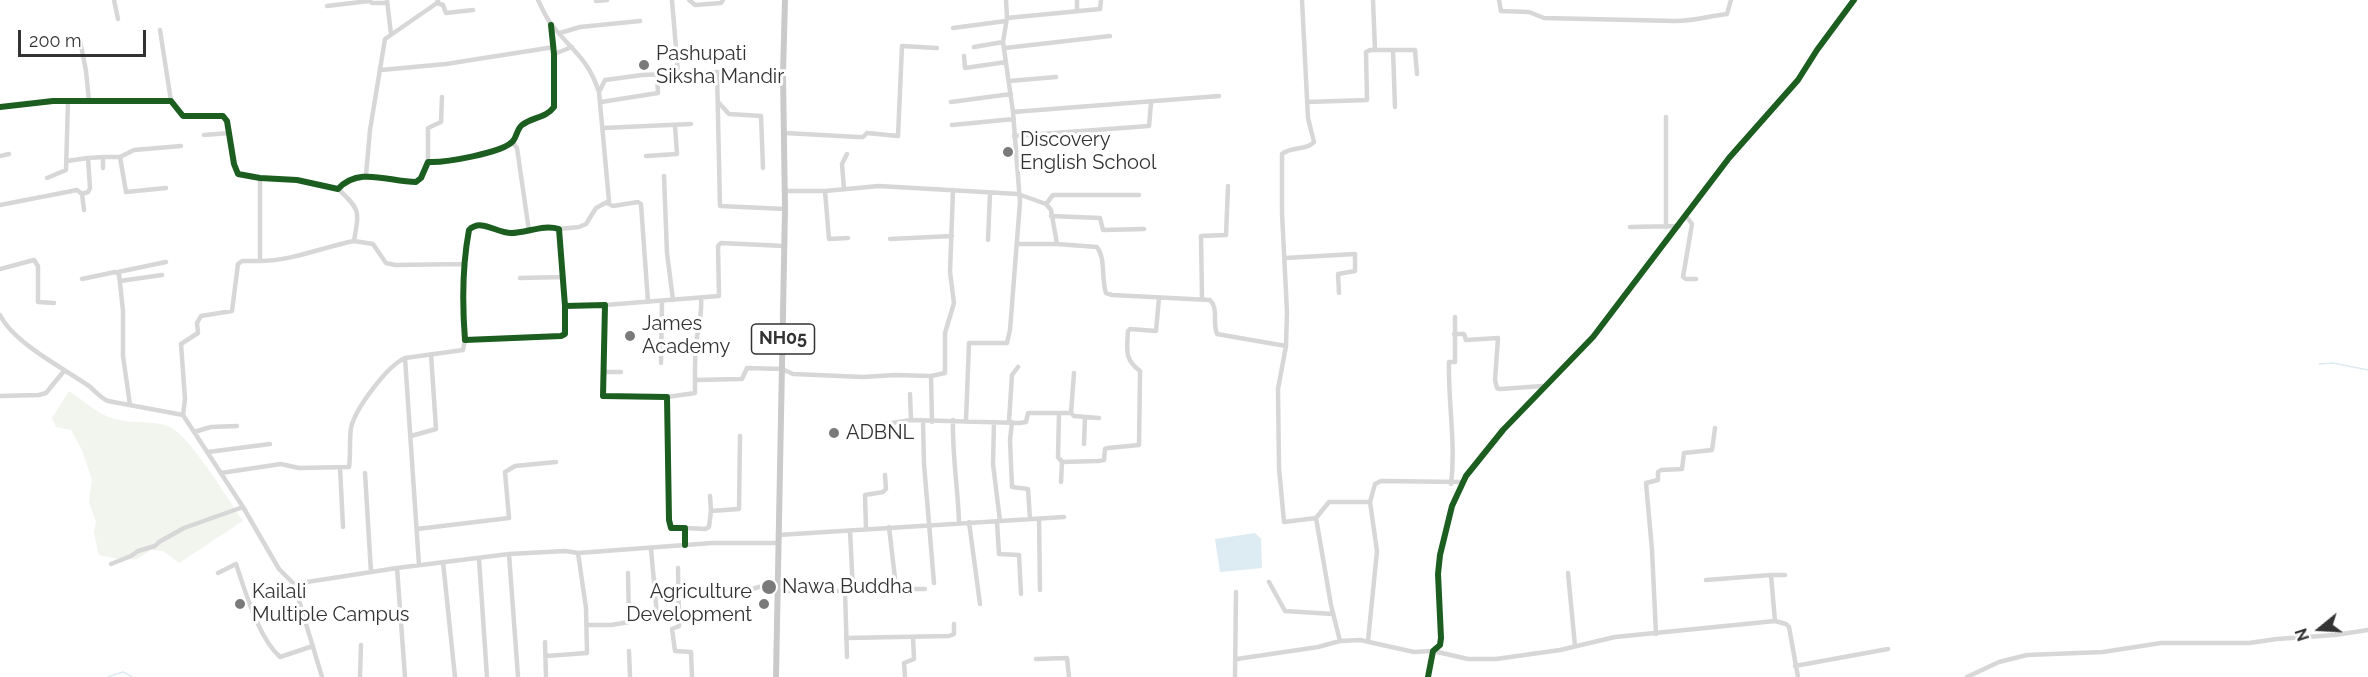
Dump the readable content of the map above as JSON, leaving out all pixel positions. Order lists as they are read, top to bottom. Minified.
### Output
{"streets":{"main road":["NH05"]},"places":["Pashupati Siksha Mandir","Discovery English School","James Academy","ADBNL","Nawa Buddha","Kailali Multiple Campus","Agriculture Development"],"scale_bar":"200 m","north":"left"}
